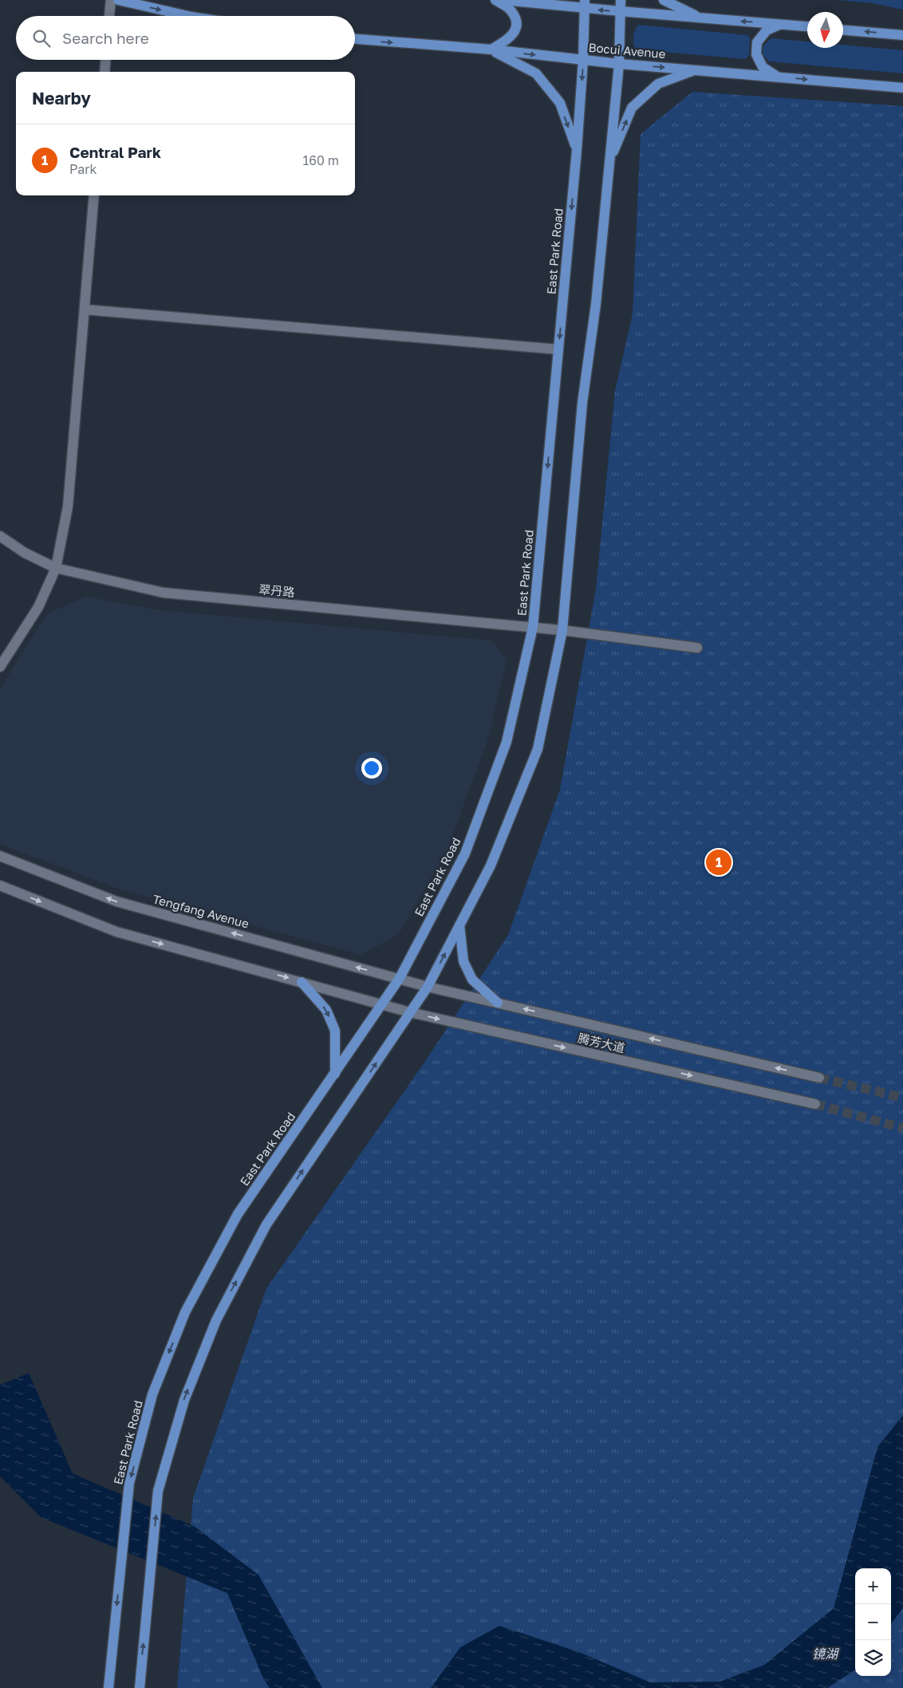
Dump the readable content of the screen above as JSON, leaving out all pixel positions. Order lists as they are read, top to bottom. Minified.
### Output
{"streets":{"main road":["Bocui Avenue","East Park Road"],"street":["翠丹路","Tengfang Avenue","腾芳大道"]},"crossings":[["Bocui Avenue","East Park Road"],["East Park Road","翠丹路"],["East Park Road","Tengfang Avenue"],["East Park Road","腾芳大道"],["Tengfang Avenue","腾芳大道"]],"water":["镜湖"],"north":"bottom","page":{"search":"Search here","heading":"Nearby","list":[{"mark":"1","name":"Central Park","note":"Park","value":"160 m"}],"pins":"1","map_buttons":["+","−"]}}
